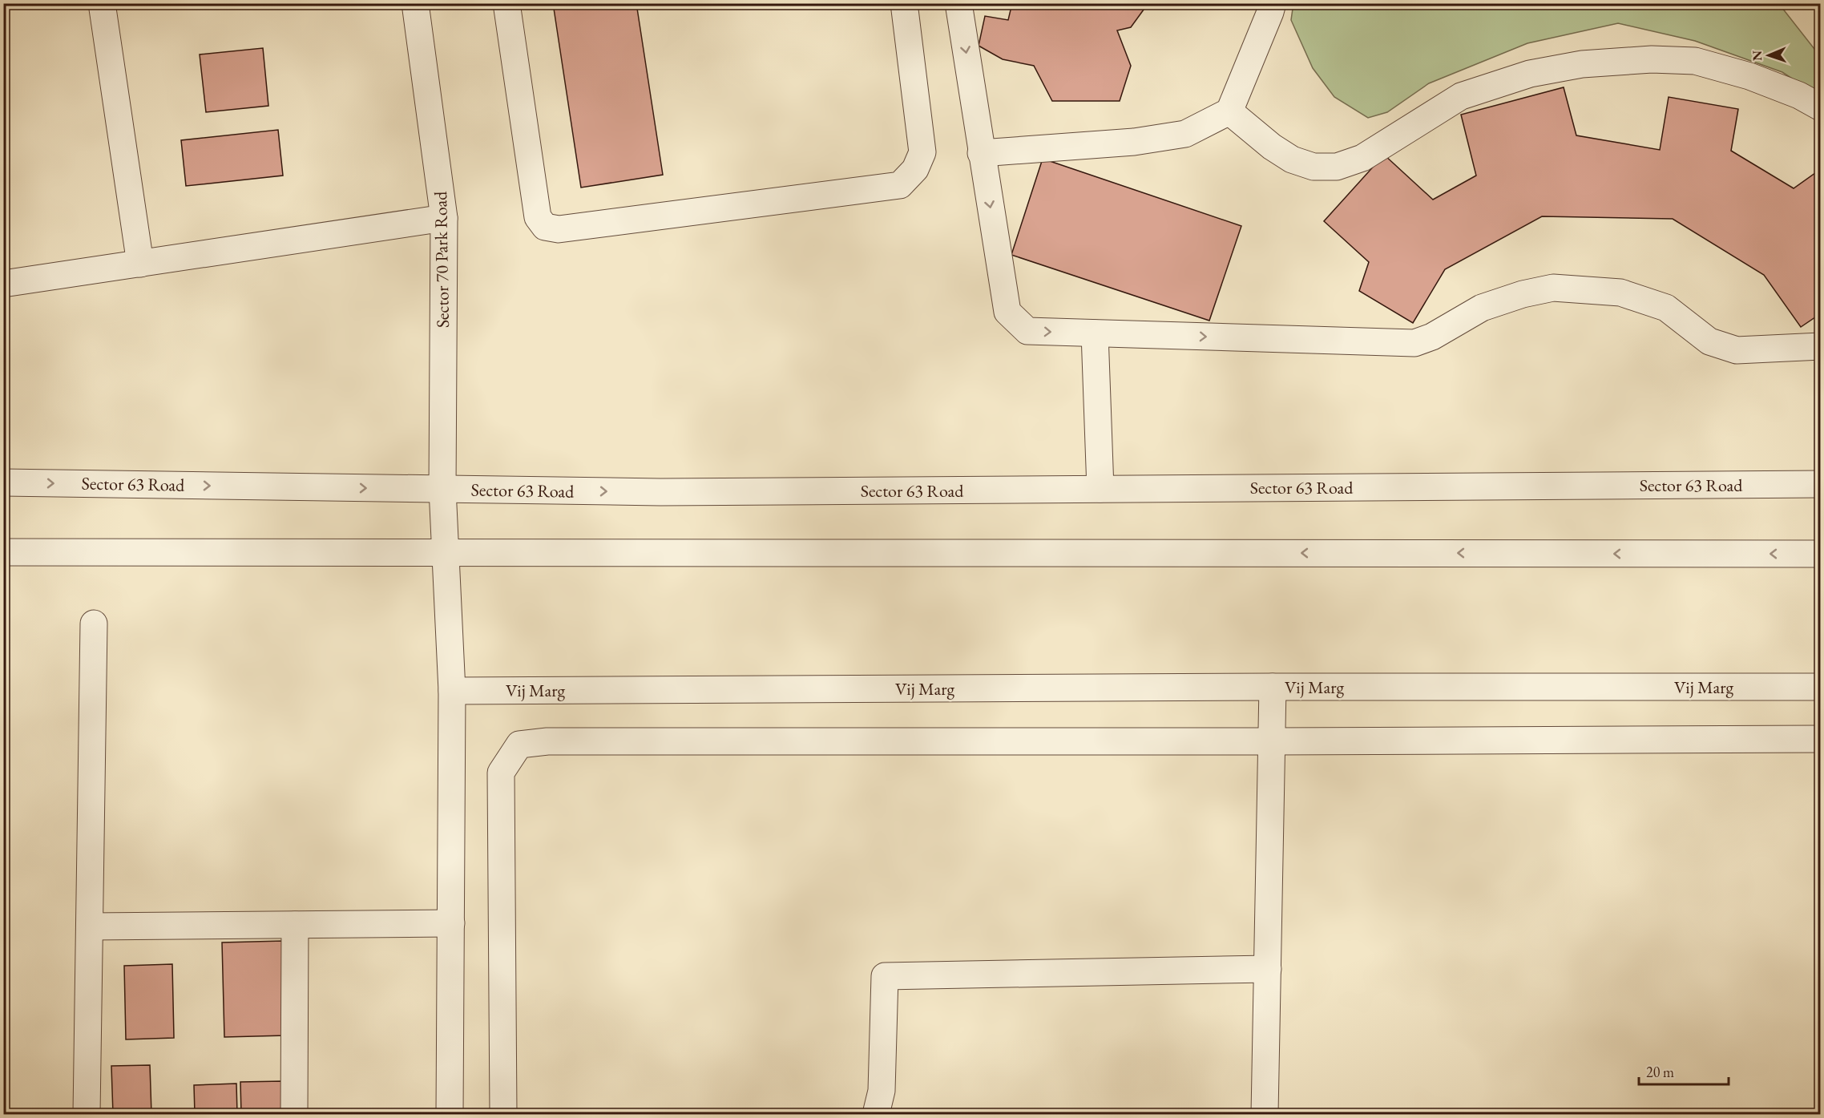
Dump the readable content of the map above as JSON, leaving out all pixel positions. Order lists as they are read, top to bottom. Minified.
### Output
{"streets":{"street":["Sector 70 Park Road","Sector 63 Road","Vij Marg"]},"crossings":[["Sector 70 Park Road","Sector 63 Road"],["Sector 70 Park Road","Vij Marg"]],"scale_bar":"20 m","north":"left"}
